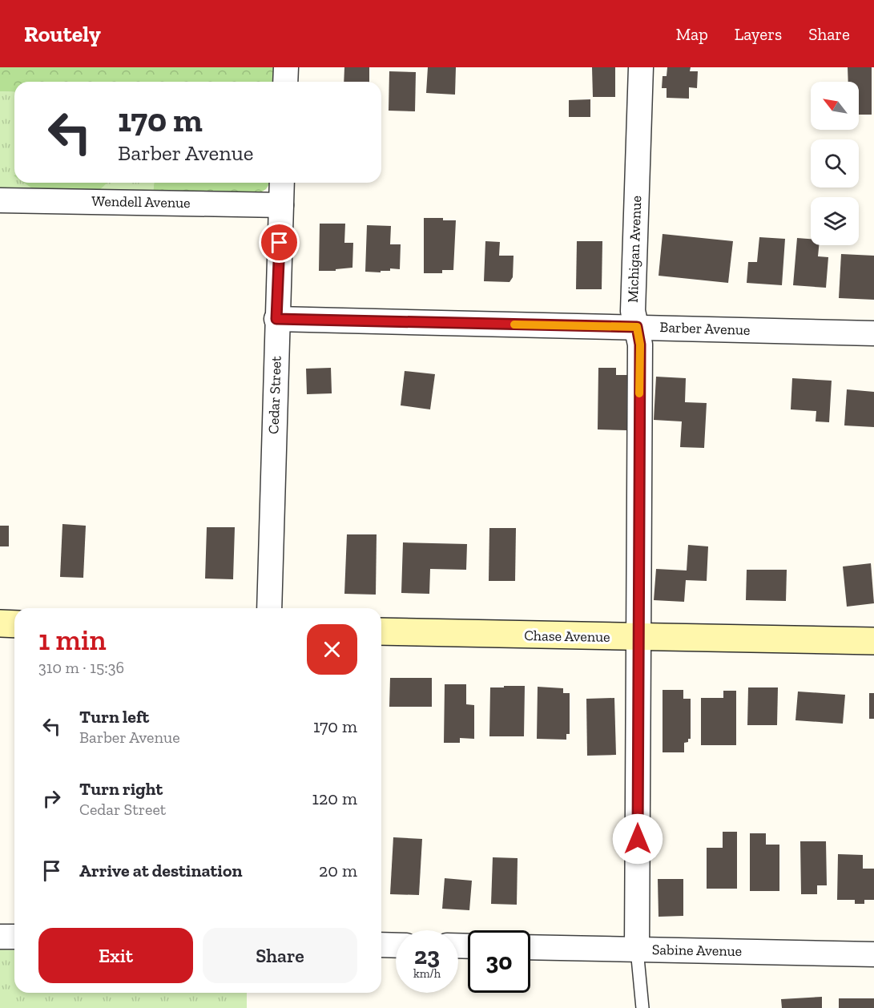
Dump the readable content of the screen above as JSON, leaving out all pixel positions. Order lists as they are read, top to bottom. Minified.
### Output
{"streets":{"street":["Wendell Avenue","Michigan Avenue","Barber Avenue","Cedar Street","Chase Avenue","Sabine Avenue"]},"crossings":[["Wendell Avenue","Cedar Street"],["Michigan Avenue","Barber Avenue"],["Michigan Avenue","Chase Avenue"],["Michigan Avenue","Sabine Avenue"],["Barber Avenue","Cedar Street"]],"north":"top left","page":{"header":"Routely","nav":["Map","Layers","Share"],"turn":["170 m","Barber Avenue"],"heading":["1 min","310 m · 15:36"],"list":[{"name":"Turn left","note":"Barber Avenue","value":"170 m"},{"name":"Turn right","note":"Cedar Street","value":"120 m"},{"name":"Arrive at destination","value":"20 m"}],"buttons":["Exit","Share"],"speed":"23 km/h","limit":"30"}}
